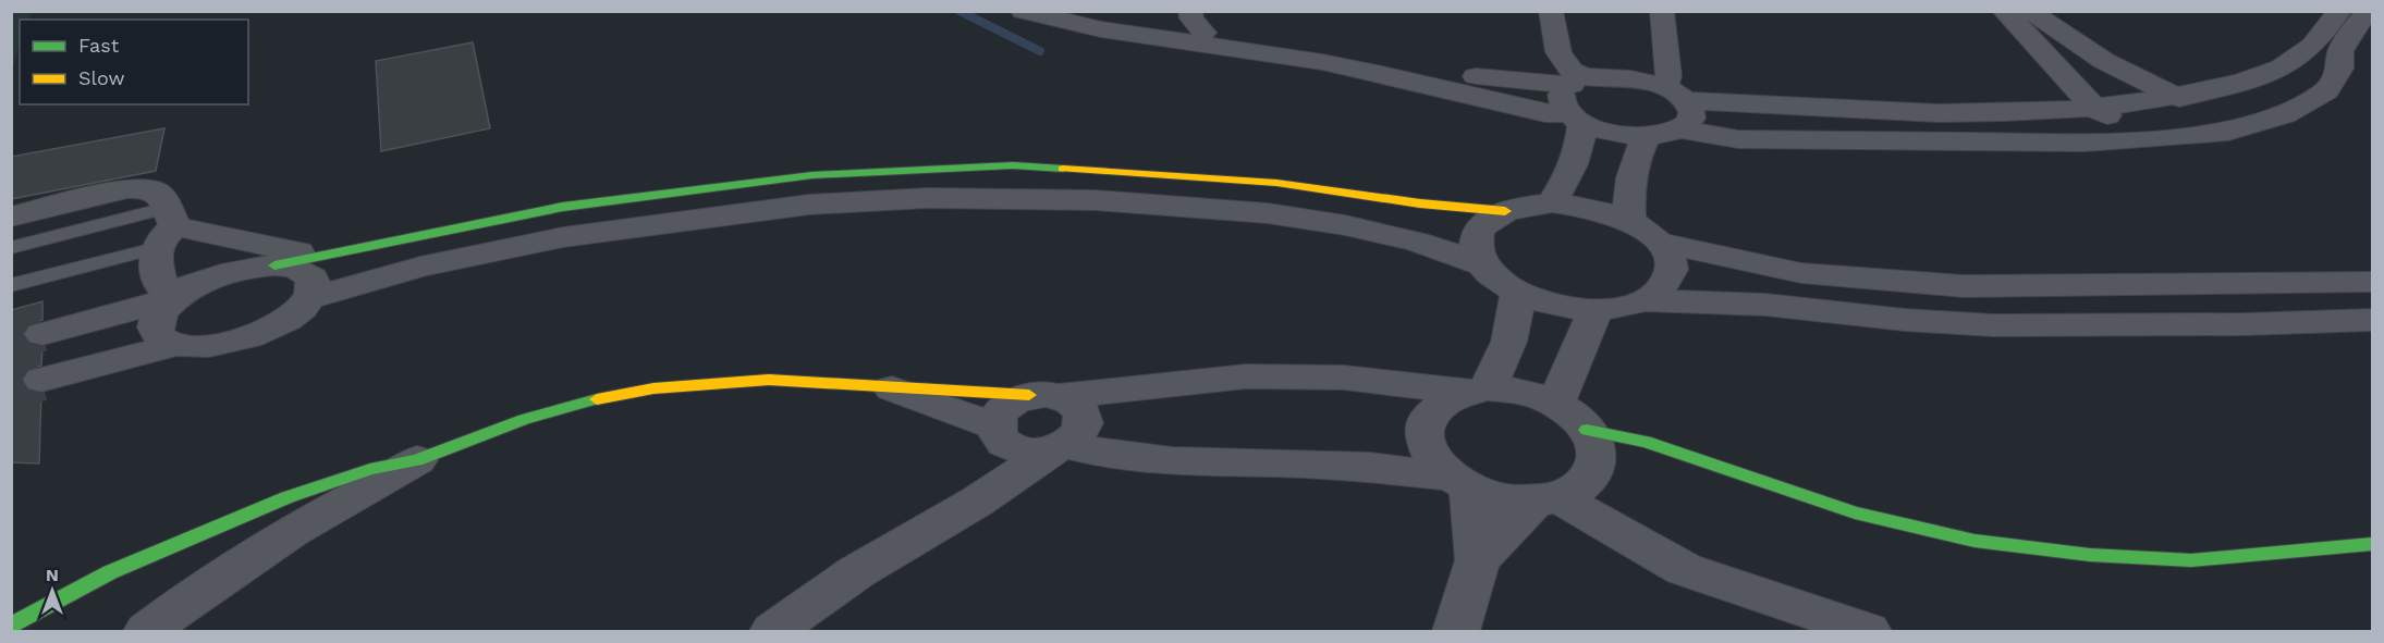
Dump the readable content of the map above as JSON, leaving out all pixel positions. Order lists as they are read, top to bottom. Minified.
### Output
{"legend":["Fast","Slow"],"north":"top"}
